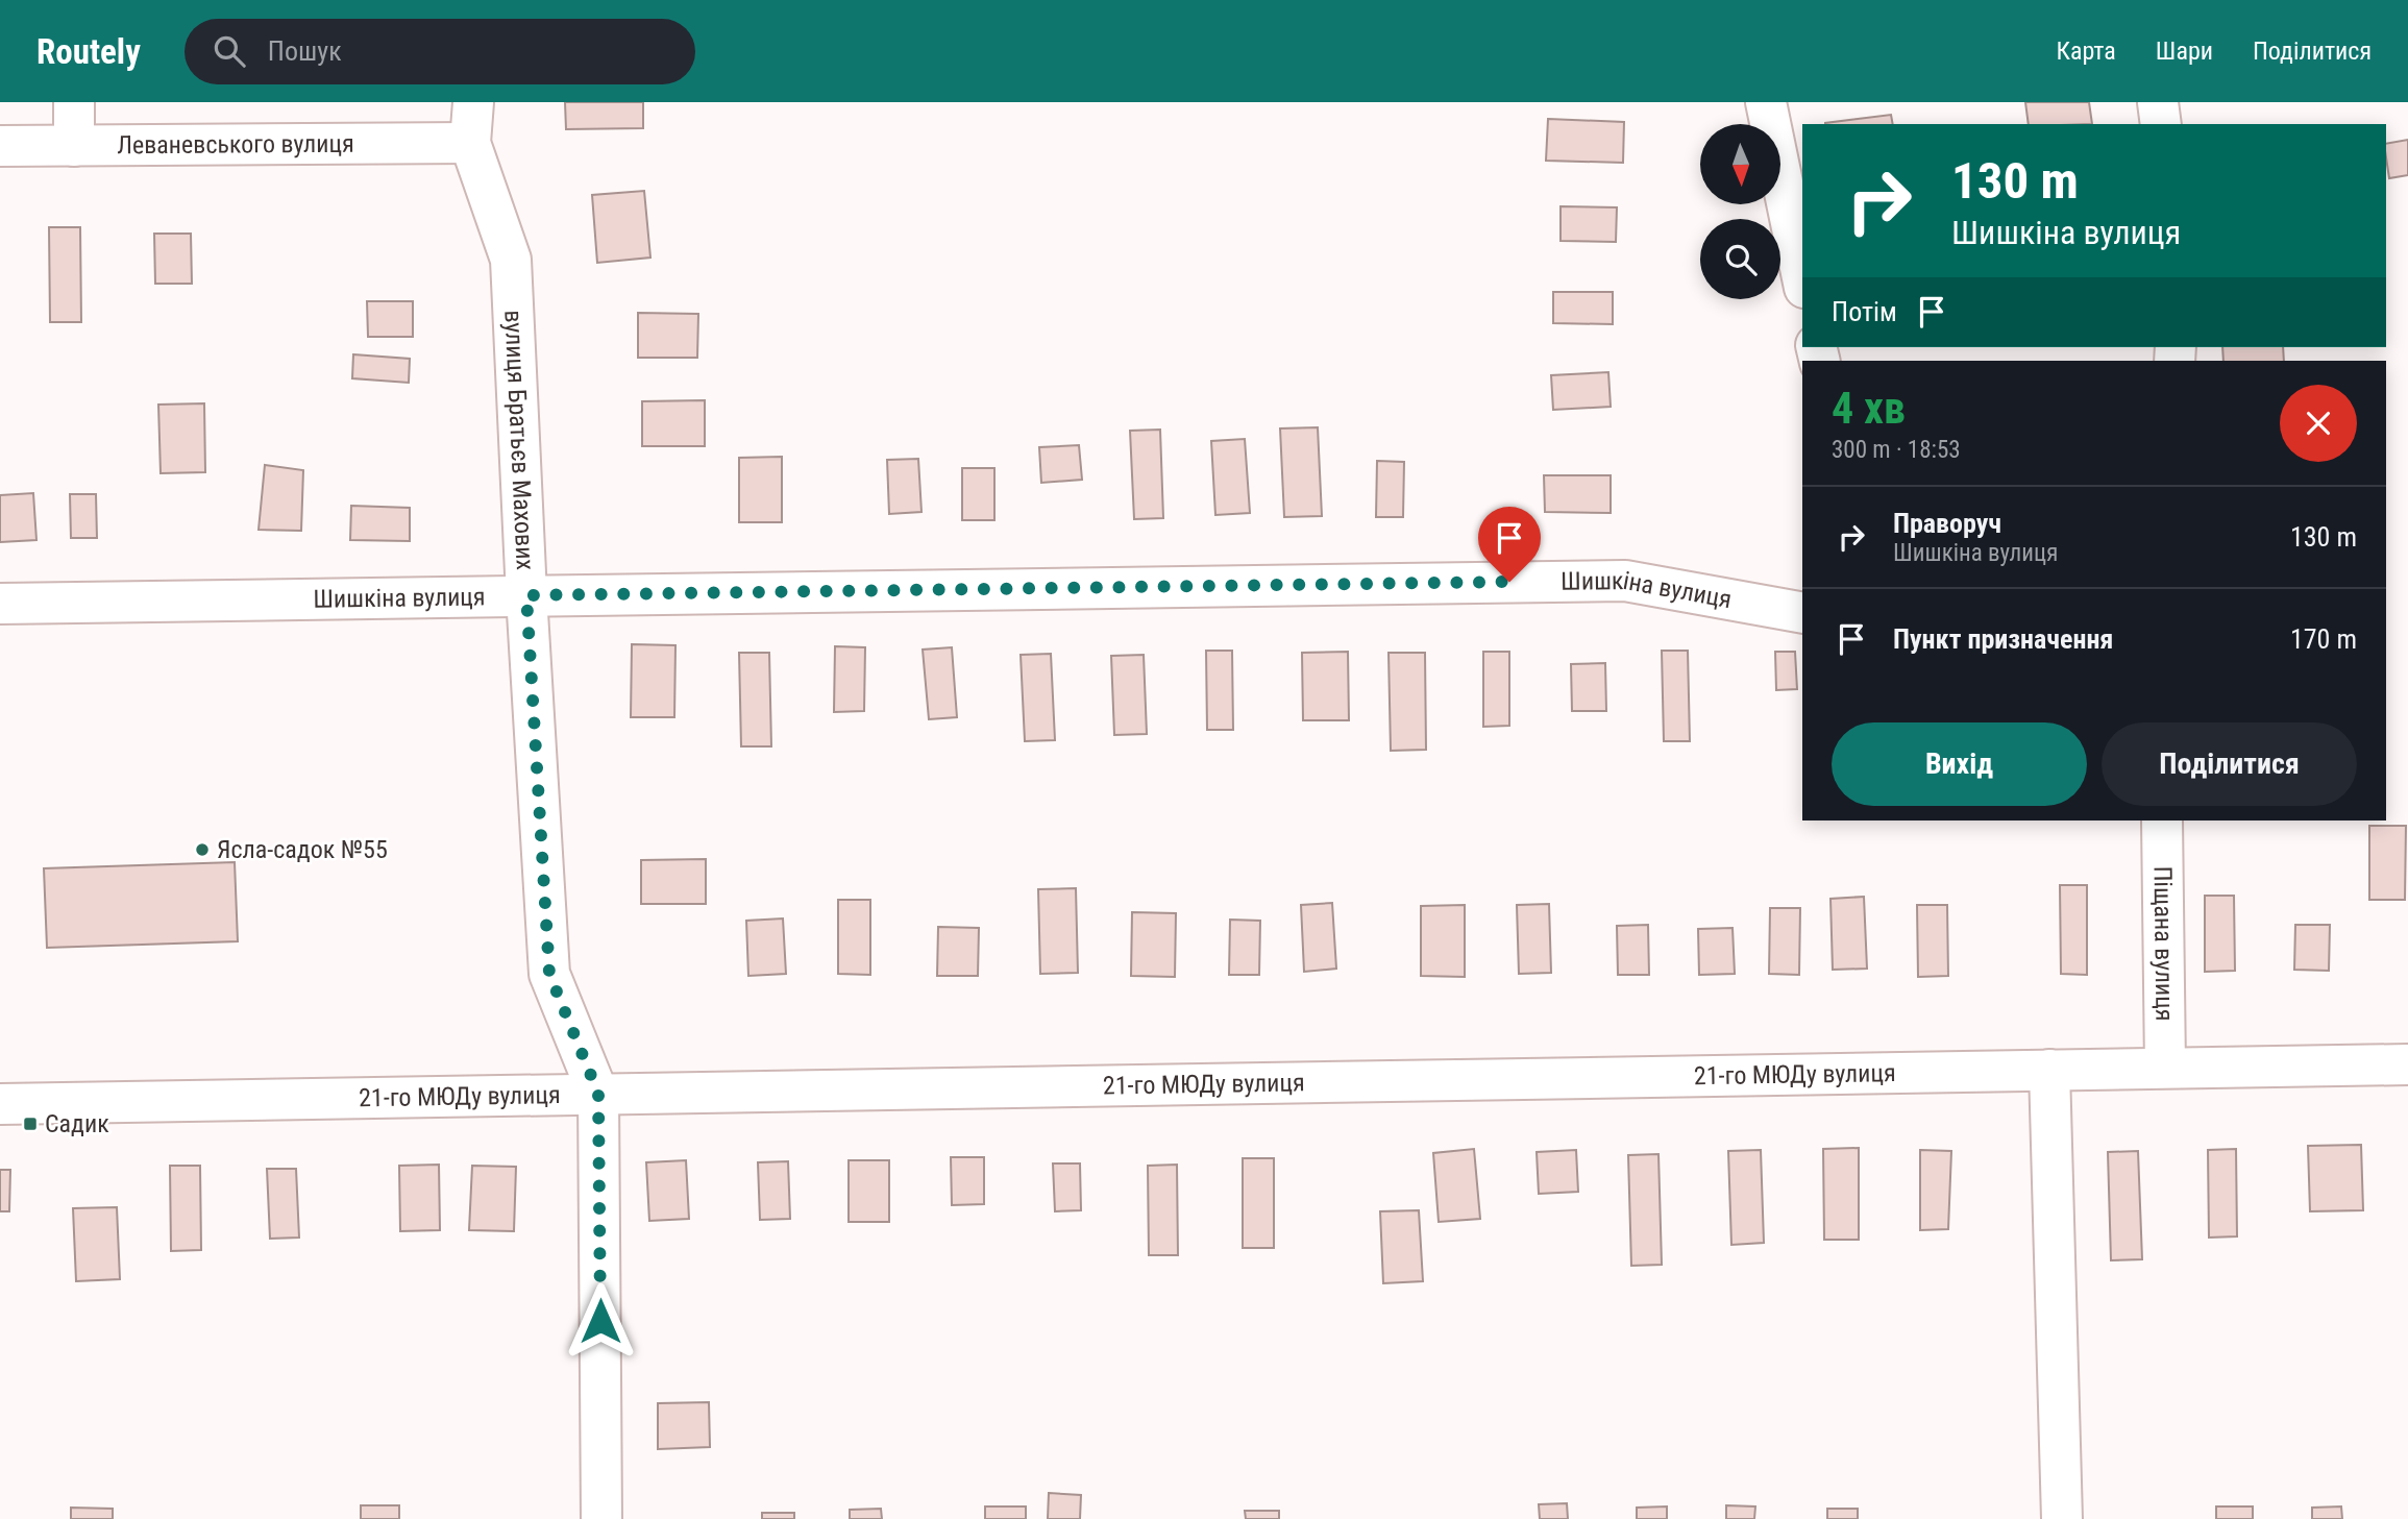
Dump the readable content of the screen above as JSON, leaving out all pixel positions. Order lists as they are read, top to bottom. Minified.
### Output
{"streets":{"street":["Леваневського вулиця","вулиця Братьєв Махових","Шишкіна вулиця","Піщана вулиця","21-го МЮДу вулиця"]},"crossings":[["Леваневського вулиця","вулиця Братьєв Махових"],["вулиця Братьєв Махових","Шишкіна вулиця"],["вулиця Братьєв Махових","21-го МЮДу вулиця"],["Піщана вулиця","21-го МЮДу вулиця"]],"places":{"other":["Ясла-садок №55"],"transit":["Садик"]},"north":"bottom","page":{"header":"Routely","search":"Пошук","nav":["Карта","Шари","Поділитися"],"turn":["130 m","Шишкіна вулиця"],"then":"Потім","heading":["4 хв","300 m · 18:53"],"list":[{"name":"Праворуч","note":"Шишкіна вулиця","value":"130 m"},{"name":"Пункт призначення","value":"170 m"}],"buttons":["Вихід","Поділитися"]}}
